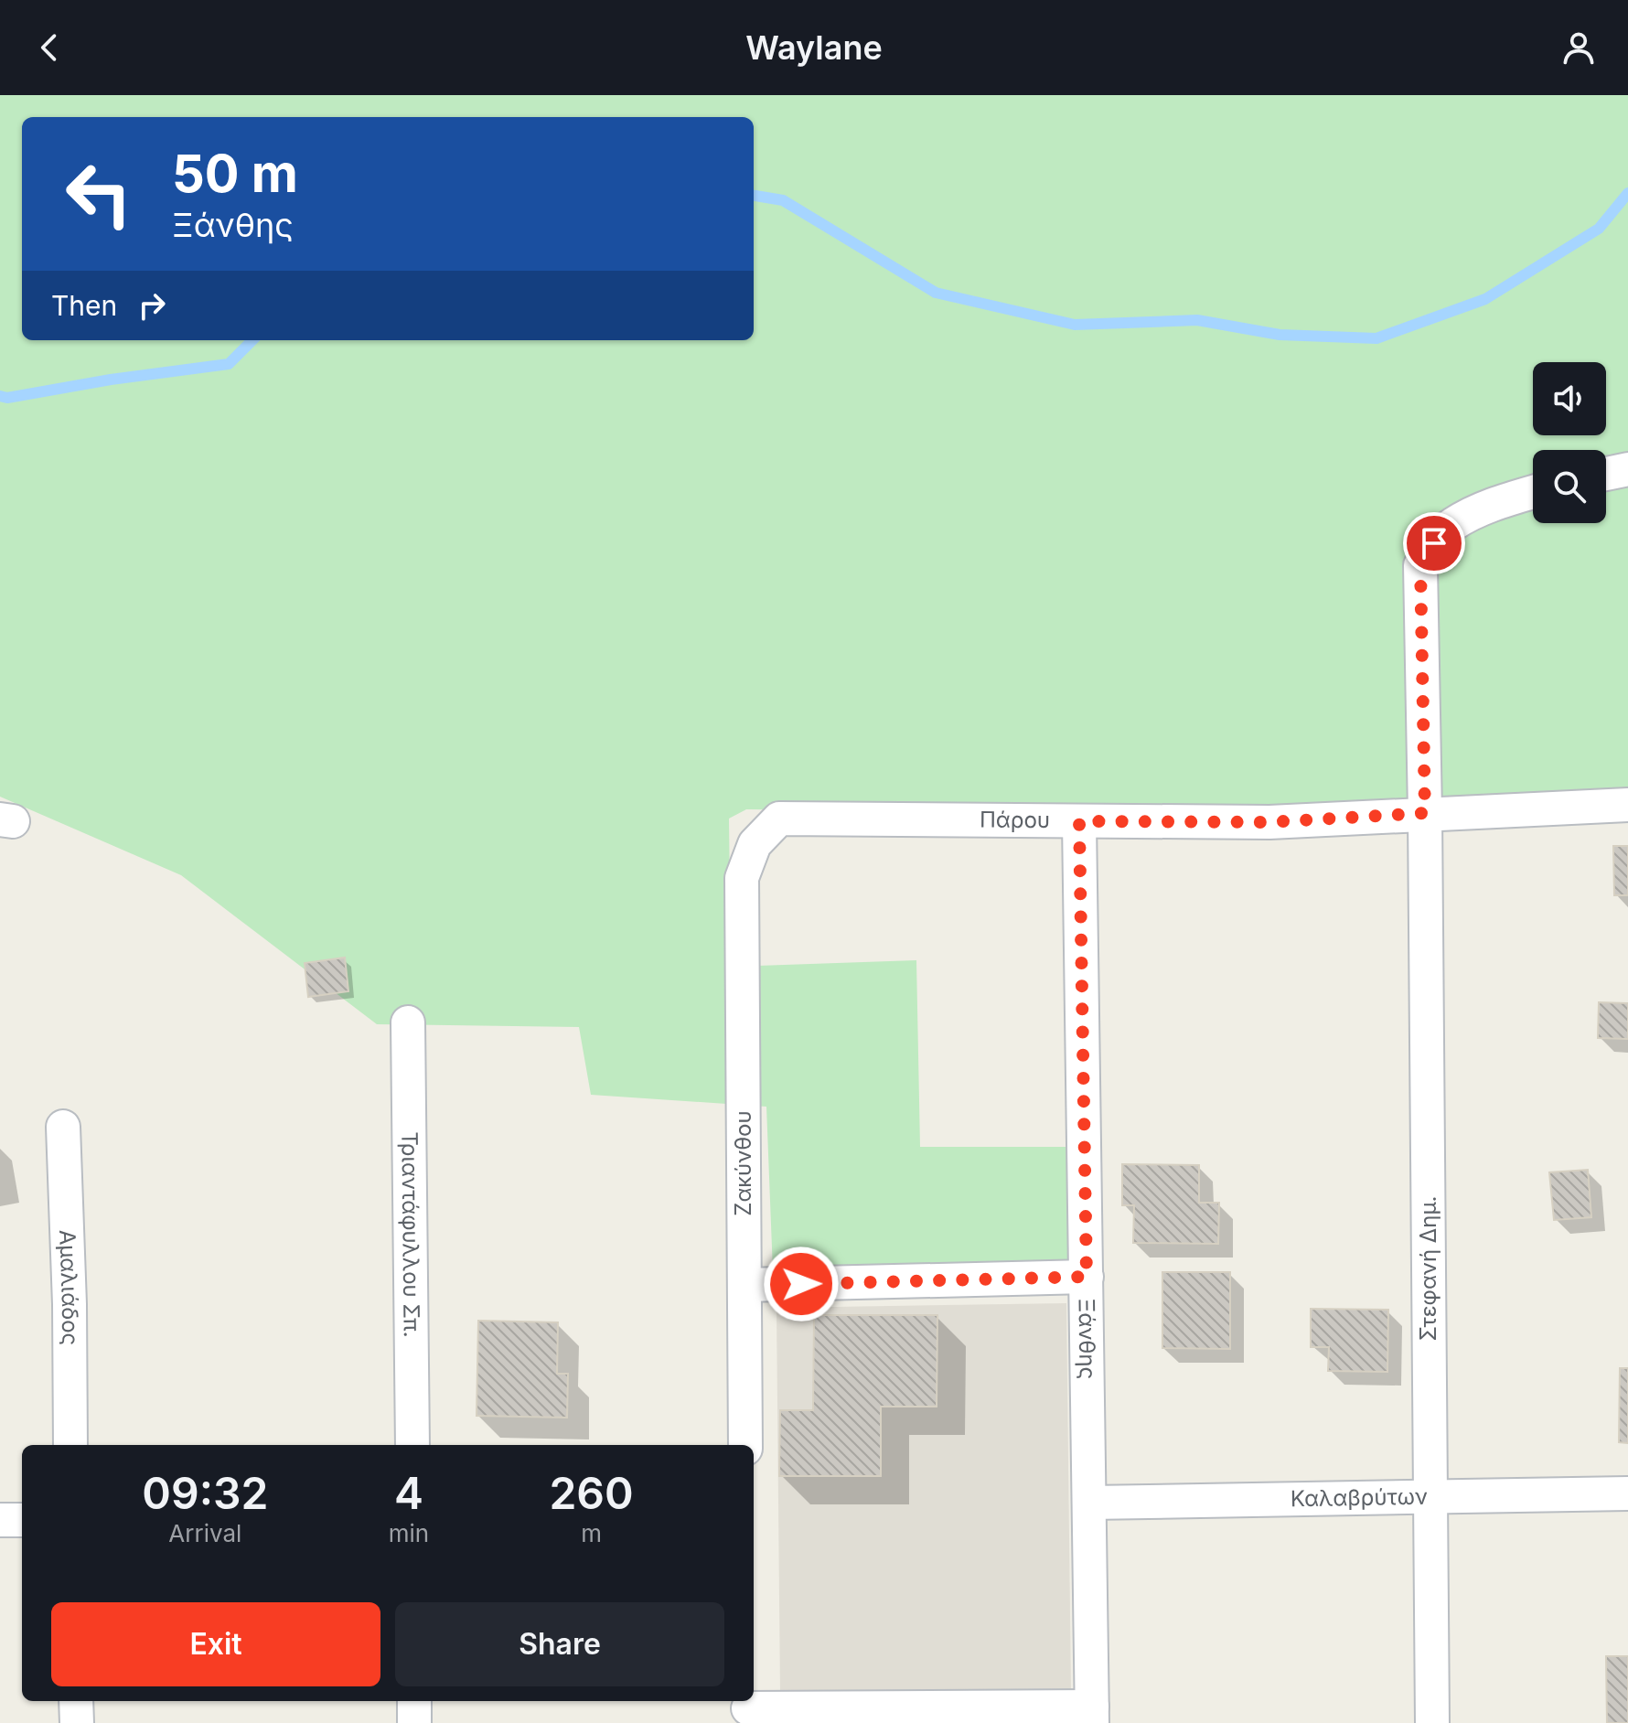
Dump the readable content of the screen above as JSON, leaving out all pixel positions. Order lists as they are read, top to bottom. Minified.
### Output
{"streets":{"street":["Πάρου","Ζακύνθου","Τριαντάφυλλου Σπ.","Στεφανή Δημ.","Αμαλιάδος","Ξάνθης","Καλαβρύτων"]},"crossings":[["Πάρου","Ζακύνθου"],["Πάρου","Στεφανή Δημ."],["Πάρου","Ξάνθης"],["Στεφανή Δημ.","Καλαβρύτων"],["Ξάνθης","Καλαβρύτων"]],"page":{"header":"Waylane","turn":["50 m","Ξάνθης"],"then":"Then","eta":["09:32","Arrival","4","min","260","m"],"buttons":["Exit","Share"]}}
